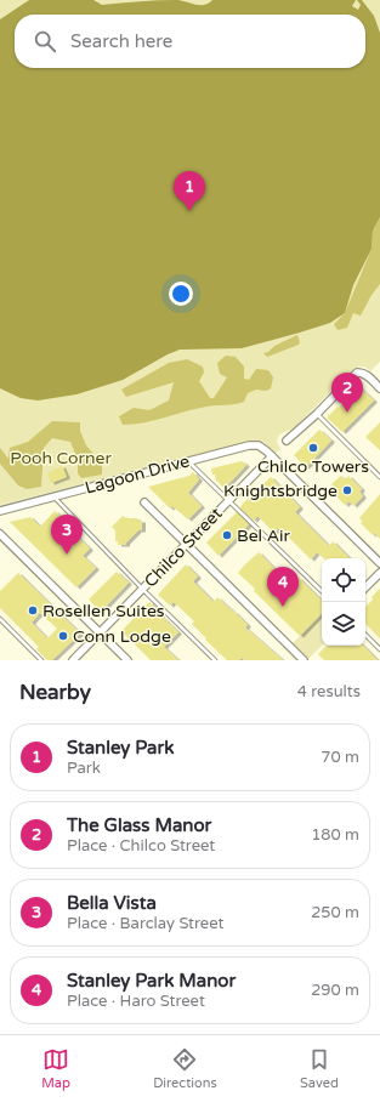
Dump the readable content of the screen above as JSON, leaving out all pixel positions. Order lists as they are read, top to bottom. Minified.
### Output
{"streets":{"street":["Lagoon Drive","Chilco Street"]},"crossings":[["Lagoon Drive","Chilco Street"]],"parks":["Pooh Corner"],"places":["Chilco Towers","Knightsbridge","Bel Air","Rosellen Suites","Conn Lodge"],"page":{"search":"Search here","pins":["1","2","3","4"],"heading":["Nearby","4 results"],"list":[{"mark":"1","name":"Stanley Park","note":"Park","value":"70 m"},{"mark":"2","name":"The Glass Manor","note":"Place · Chilco Street","value":"180 m"},{"mark":"3","name":"Bella Vista","note":"Place · Barclay Street","value":"250 m"},{"mark":"4","name":"Stanley Park Manor","note":"Place · Haro Street","value":"290 m"}],"nav":["Map","Directions","Saved"]}}
